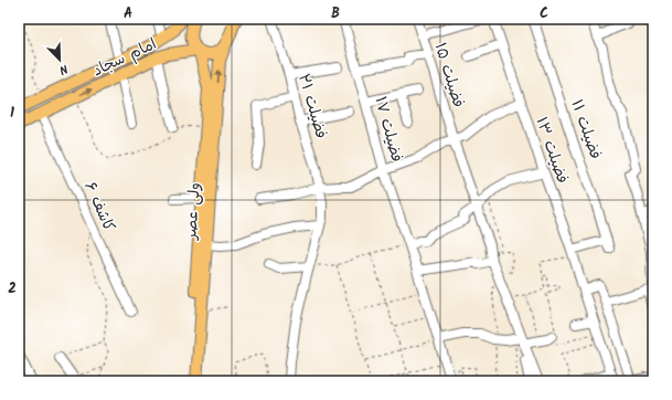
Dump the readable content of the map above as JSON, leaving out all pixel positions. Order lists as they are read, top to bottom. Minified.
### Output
{"streets":{"main road":["امام سجاد","ولی عصر"],"street":["فضیلت ۱۵","فضیلت ۲۱","فضیلت ۱۷","فضیلت ۱۱","فضیلت ۱۳","کاشف ۶"]},"crossings":[["امام سجاد","کاشف ۶"],["امام سجاد","ولی عصر"],["فضیلت ۱۱","فضیلت ۱۳"]],"north":"bottom right","grid":{"columns":["A","B","C"],"rows":["1","2"]}}
